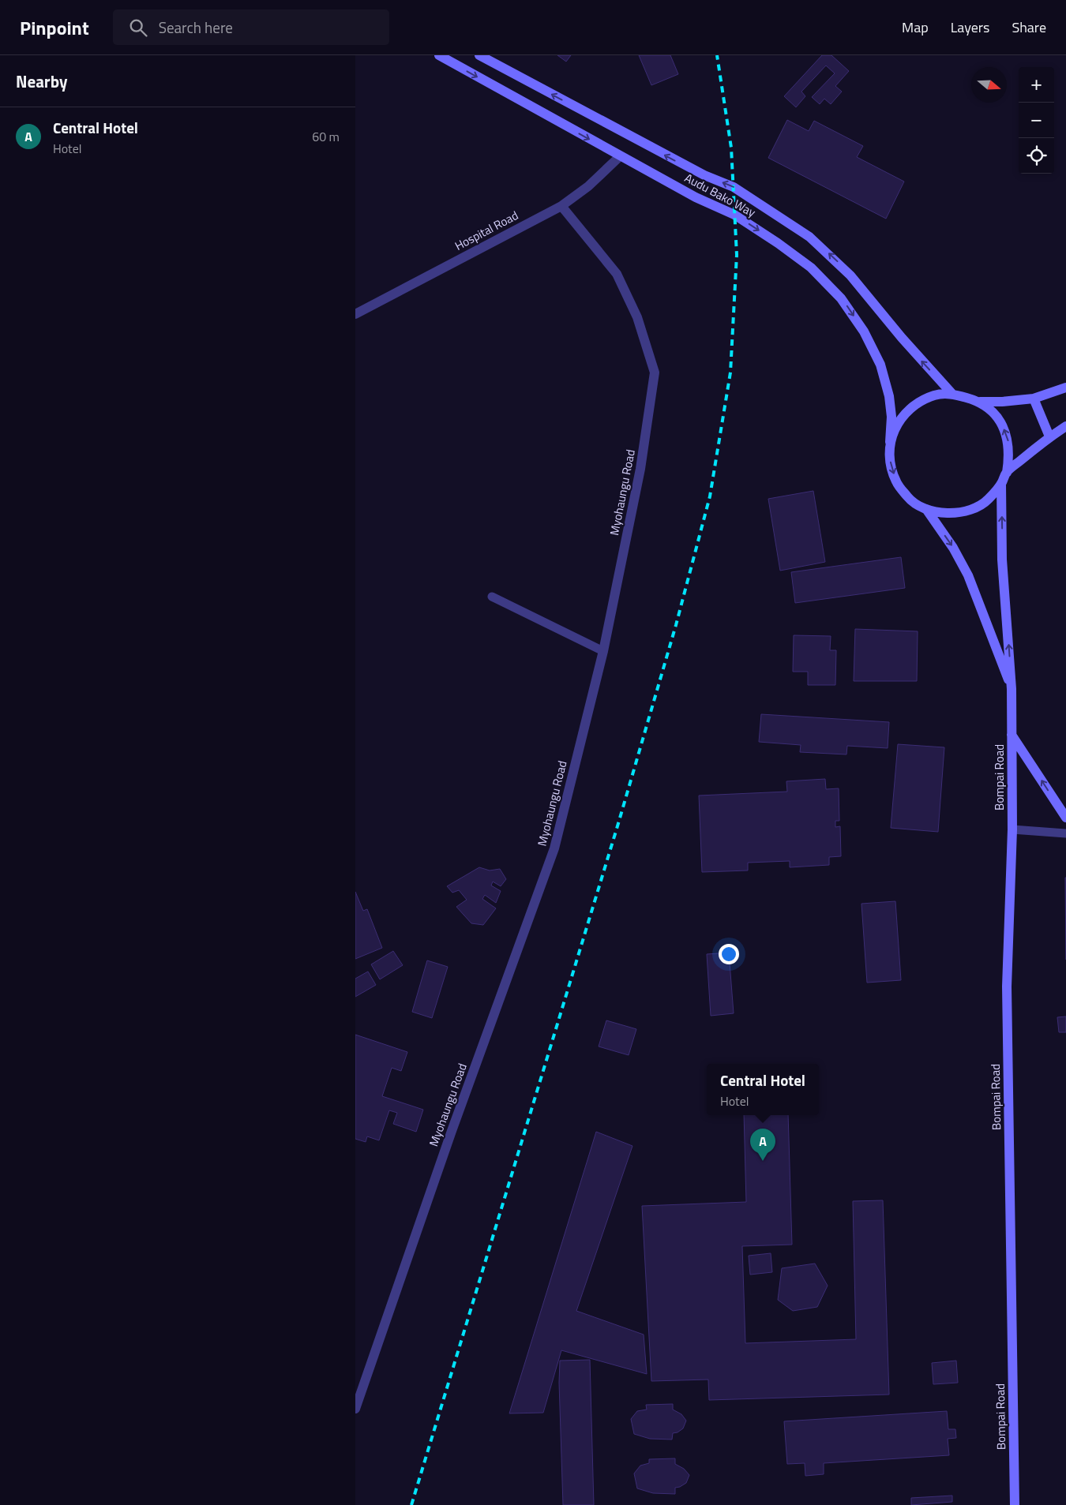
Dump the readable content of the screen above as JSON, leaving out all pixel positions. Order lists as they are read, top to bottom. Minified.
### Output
{"streets":{"main road":["Audu Bako Way","Bompai Road"],"street":["Hospital Road","Myohaungu Road"]},"crossings":[["Audu Bako Way","Hospital Road"],["Audu Bako Way","Bompai Road"],["Hospital Road","Myohaungu Road"]],"north":"right","page":{"header":"Pinpoint","search":"Search here","nav":["Map","Layers","Share"],"heading":"Nearby","map_buttons":["+","−"],"list":[{"mark":"A","name":"Central Hotel","note":"Hotel","value":"60 m"}],"popup":["Central Hotel","Hotel"],"pins":"A"}}
